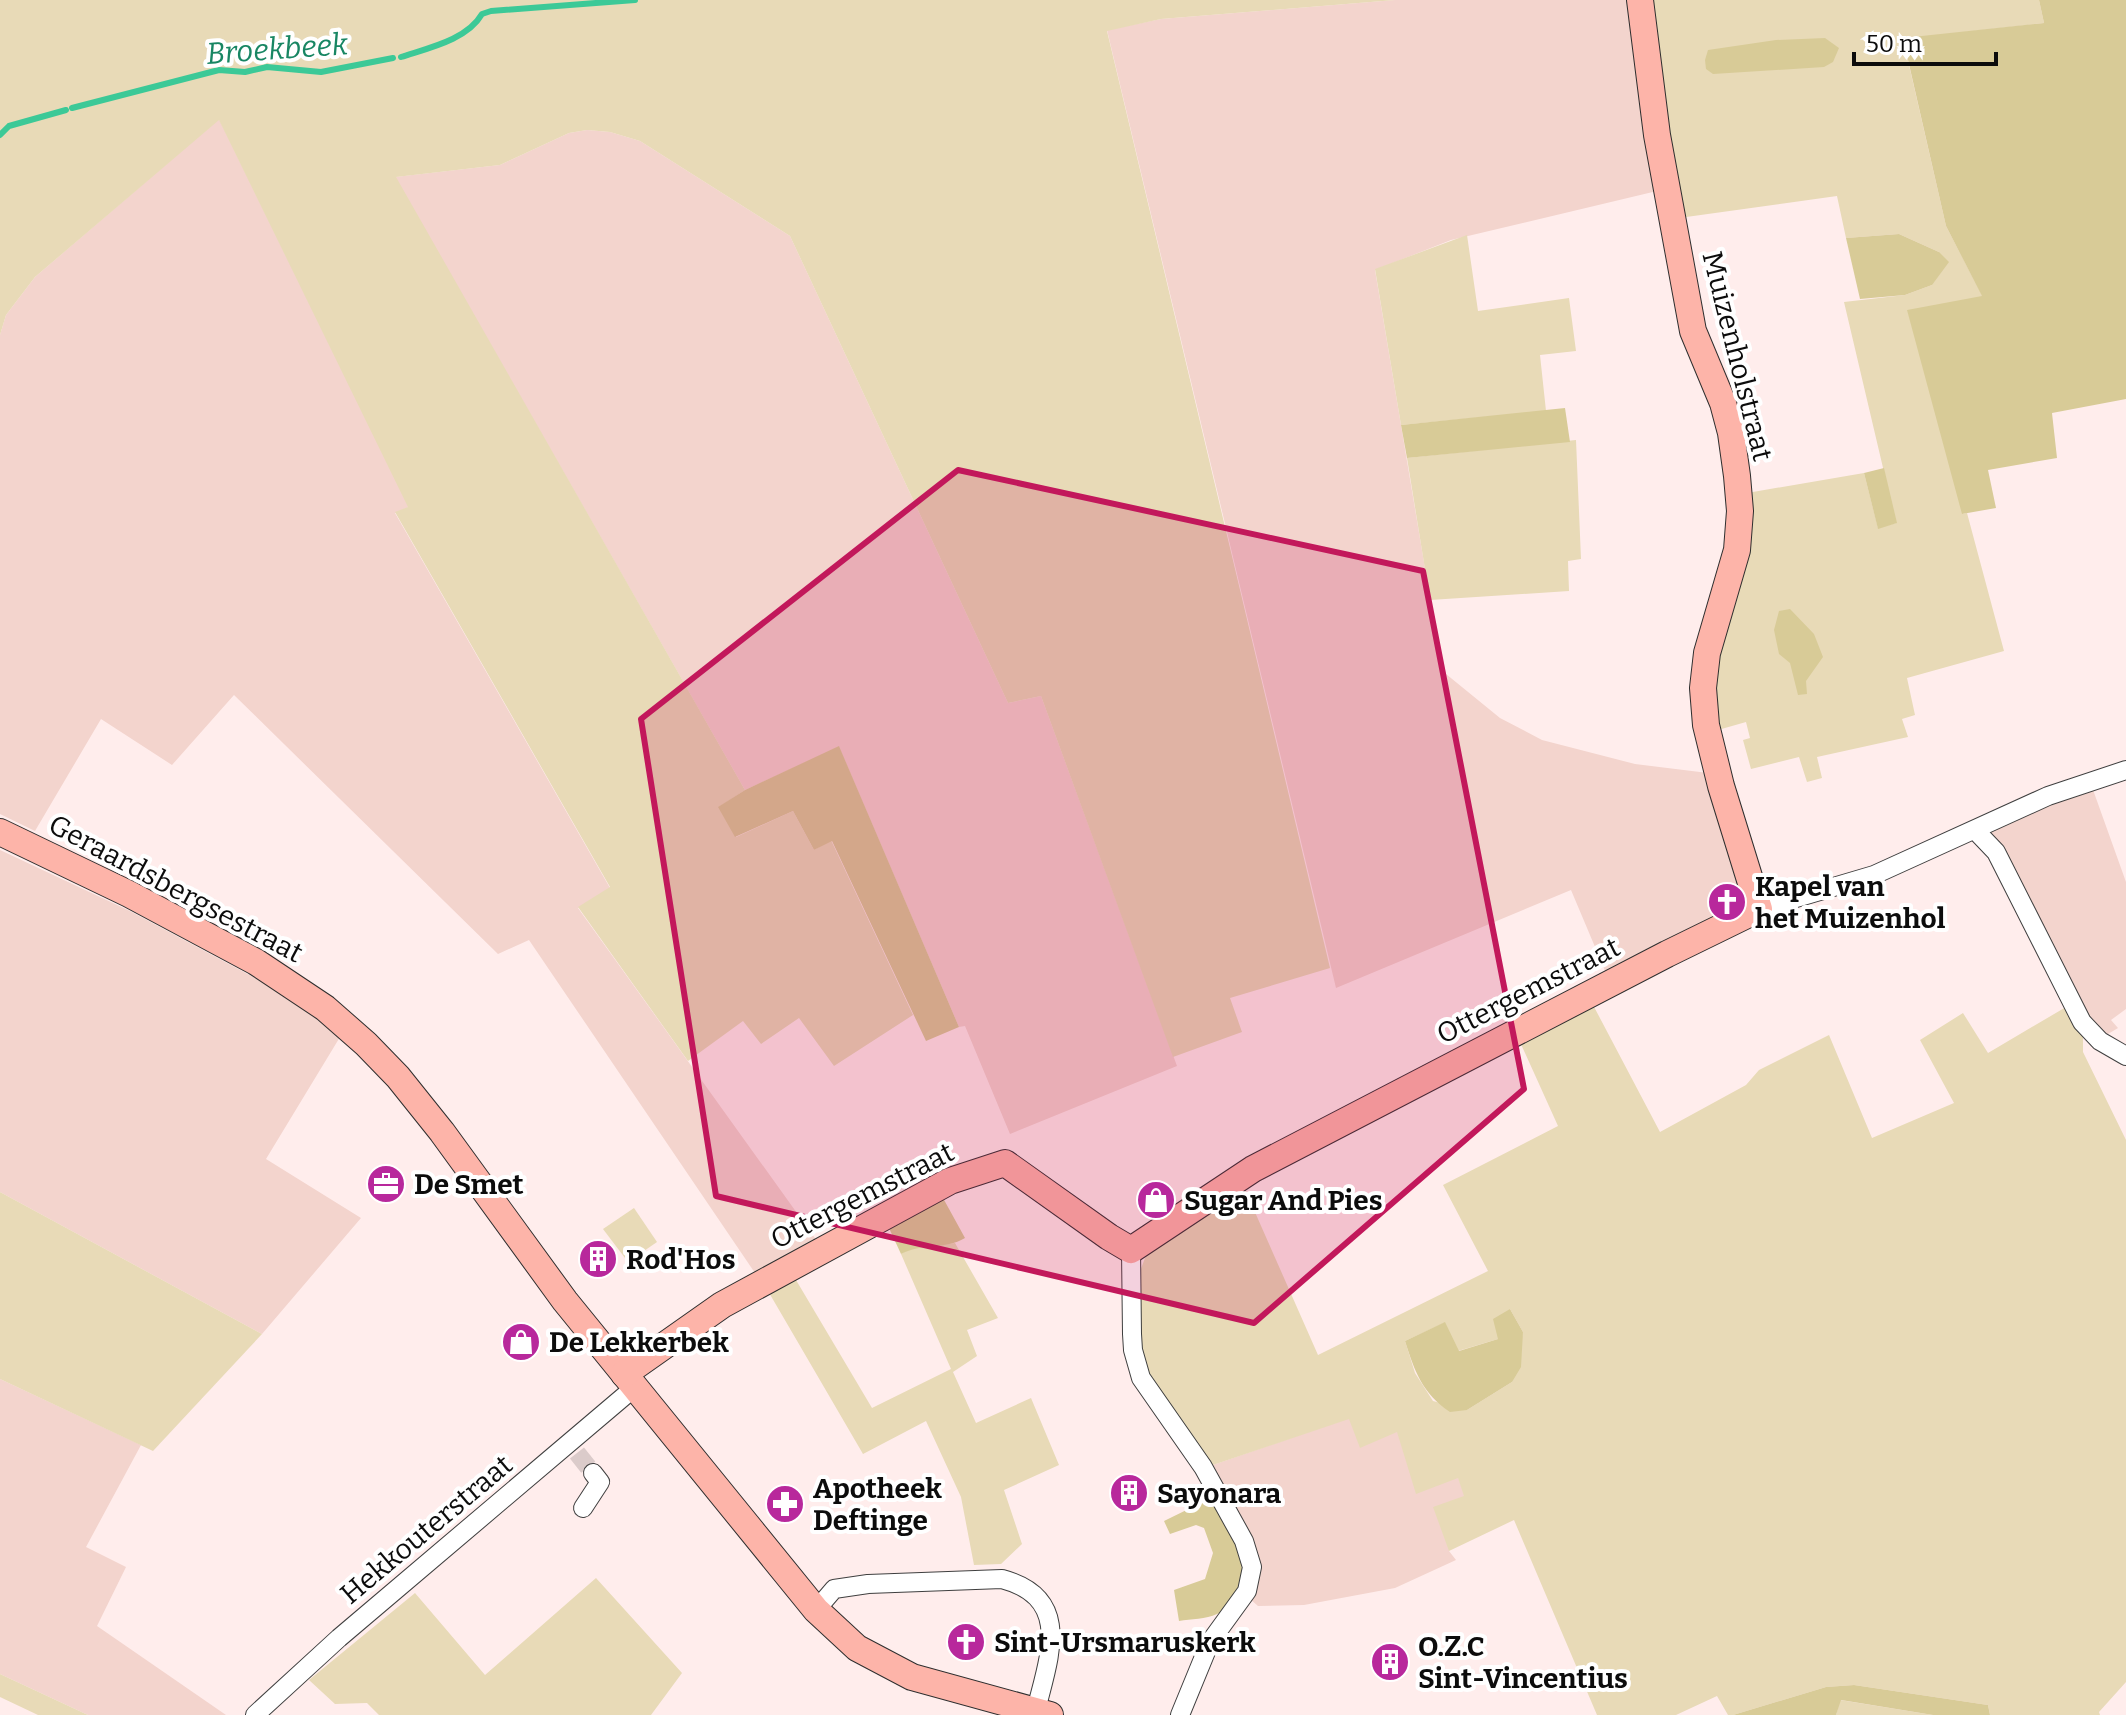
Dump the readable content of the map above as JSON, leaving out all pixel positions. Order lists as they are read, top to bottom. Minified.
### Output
{"streets":{"street":["Muizenholstraat","Geraardsbergsestraat","Ottergemstraat","Hekkouterstraat"]},"crossings":[["Muizenholstraat","Ottergemstraat"],["Geraardsbergsestraat","Ottergemstraat"],["Geraardsbergsestraat","Hekkouterstraat"],["Ottergemstraat","Hekkouterstraat"]],"water":["Broekbeek"],"places":{"church":["Kapel van het Muizenhol","Sint-Ursmaruskerk"],"office":["De Smet"],"shop":["Sugar And Pies","De Lekkerbek"],"building":["Rod'Hos","Sayonara","O.Z.C Sint-Vincentius"],"pharmacy":["Apotheek Deftinge"]},"scale_bar":"50 m"}
